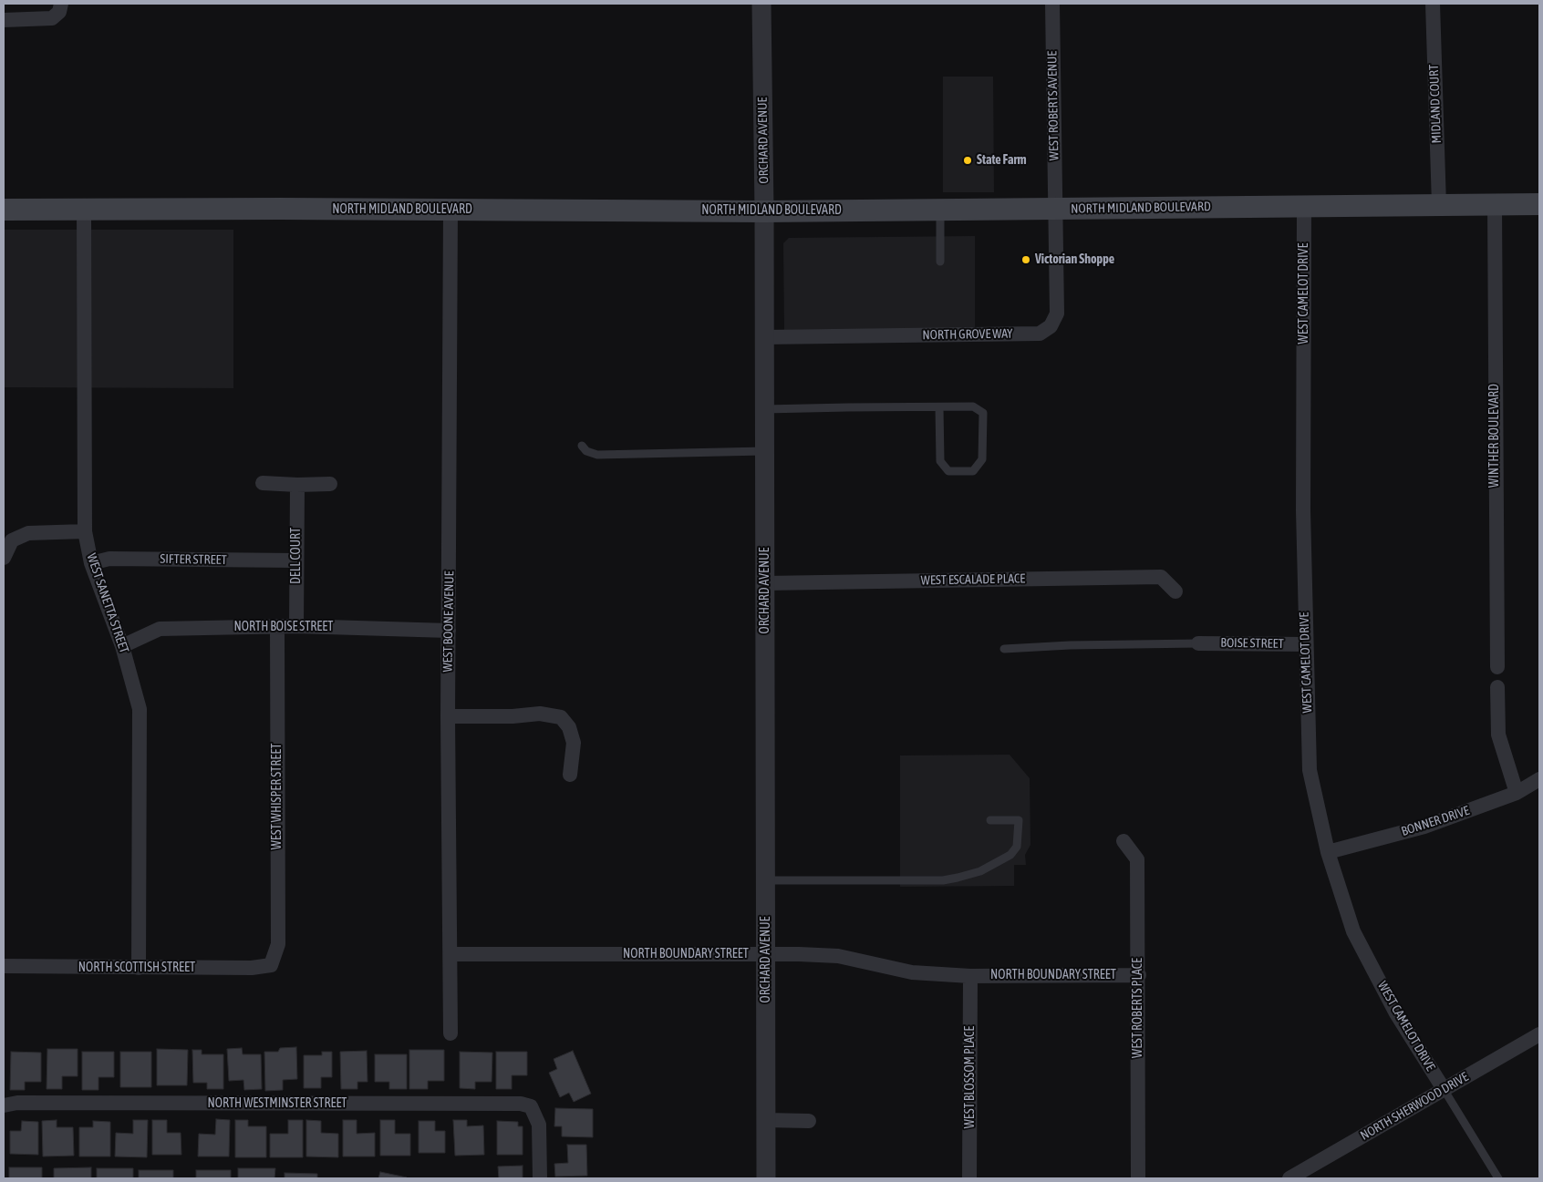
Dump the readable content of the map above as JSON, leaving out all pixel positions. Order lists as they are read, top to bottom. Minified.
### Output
{"streets":{"main road":["NORTH MIDLAND BOULEVARD"],"street":["MIDLAND COURT","WEST ROBERTS AVENUE","ORCHARD AVENUE","WEST CAMELOT DRIVE","NORTH GROVE WAY","WINTHER BOULEVARD","DELL COURT","SIFTER STREET","WEST ESCALADE PLACE","WEST SANETTA STREET","WEST BOONE AVENUE","NORTH BOISE STREET","BOISE STREET","WEST WHISPER STREET","BONNER DRIVE","NORTH BOUNDARY STREET","NORTH SCOTTISH STREET","WEST ROBERTS PLACE","WEST BLOSSOM PLACE","NORTH WESTMINSTER STREET","NORTH SHERWOOD DRIVE"]},"crossings":[["MIDLAND COURT","NORTH MIDLAND BOULEVARD"],["WEST ROBERTS AVENUE","NORTH MIDLAND BOULEVARD"],["WEST ROBERTS AVENUE","NORTH GROVE WAY"],["ORCHARD AVENUE","NORTH MIDLAND BOULEVARD"],["ORCHARD AVENUE","NORTH GROVE WAY"],["ORCHARD AVENUE","WEST ESCALADE PLACE"],["ORCHARD AVENUE","NORTH BOUNDARY STREET"],["NORTH MIDLAND BOULEVARD","WEST CAMELOT DRIVE"],["NORTH MIDLAND BOULEVARD","NORTH GROVE WAY"],["NORTH MIDLAND BOULEVARD","WINTHER BOULEVARD"],["NORTH MIDLAND BOULEVARD","WEST SANETTA STREET"],["NORTH MIDLAND BOULEVARD","WEST BOONE AVENUE"],["WEST CAMELOT DRIVE","BOISE STREET"],["WEST CAMELOT DRIVE","BONNER DRIVE"],["WEST CAMELOT DRIVE","NORTH SHERWOOD DRIVE"],["DELL COURT","SIFTER STREET"],["DELL COURT","NORTH BOISE STREET"],["SIFTER STREET","WEST SANETTA STREET"],["WEST SANETTA STREET","NORTH BOISE STREET"],["WEST SANETTA STREET","NORTH SCOTTISH STREET"],["WEST BOONE AVENUE","NORTH BOISE STREET"],["WEST BOONE AVENUE","NORTH BOUNDARY STREET"],["NORTH BOISE STREET","WEST WHISPER STREET"],["WEST WHISPER STREET","NORTH SCOTTISH STREET"],["NORTH BOUNDARY STREET","WEST ROBERTS PLACE"],["NORTH BOUNDARY STREET","WEST BLOSSOM PLACE"]],"places":["State Farm","Victorian Shoppe"]}
